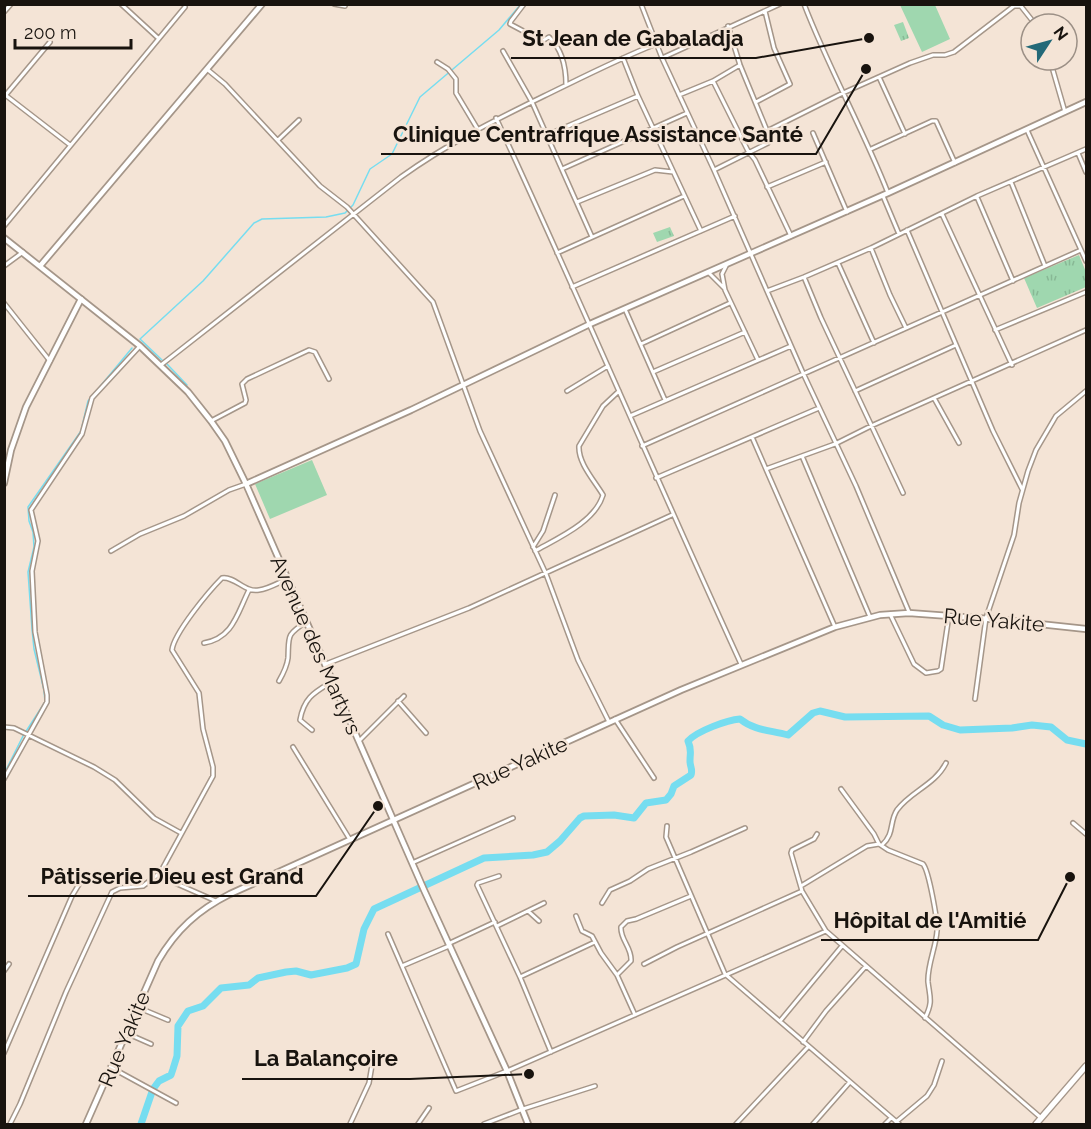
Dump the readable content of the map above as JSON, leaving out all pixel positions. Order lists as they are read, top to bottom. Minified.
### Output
{"streets":{"main road":["Rue Yakite","Avenue des Martyrs"]},"crossings":[["Rue Yakite","Avenue des Martyrs"]],"places":["St Jean de Gabaladja","Clinique Centrafrique Assistance Santé","Pâtisserie Dieu est Grand","Hôpital de l'Amitié","La Balançoire"],"scale_bar":"200 m","north":"top right"}
